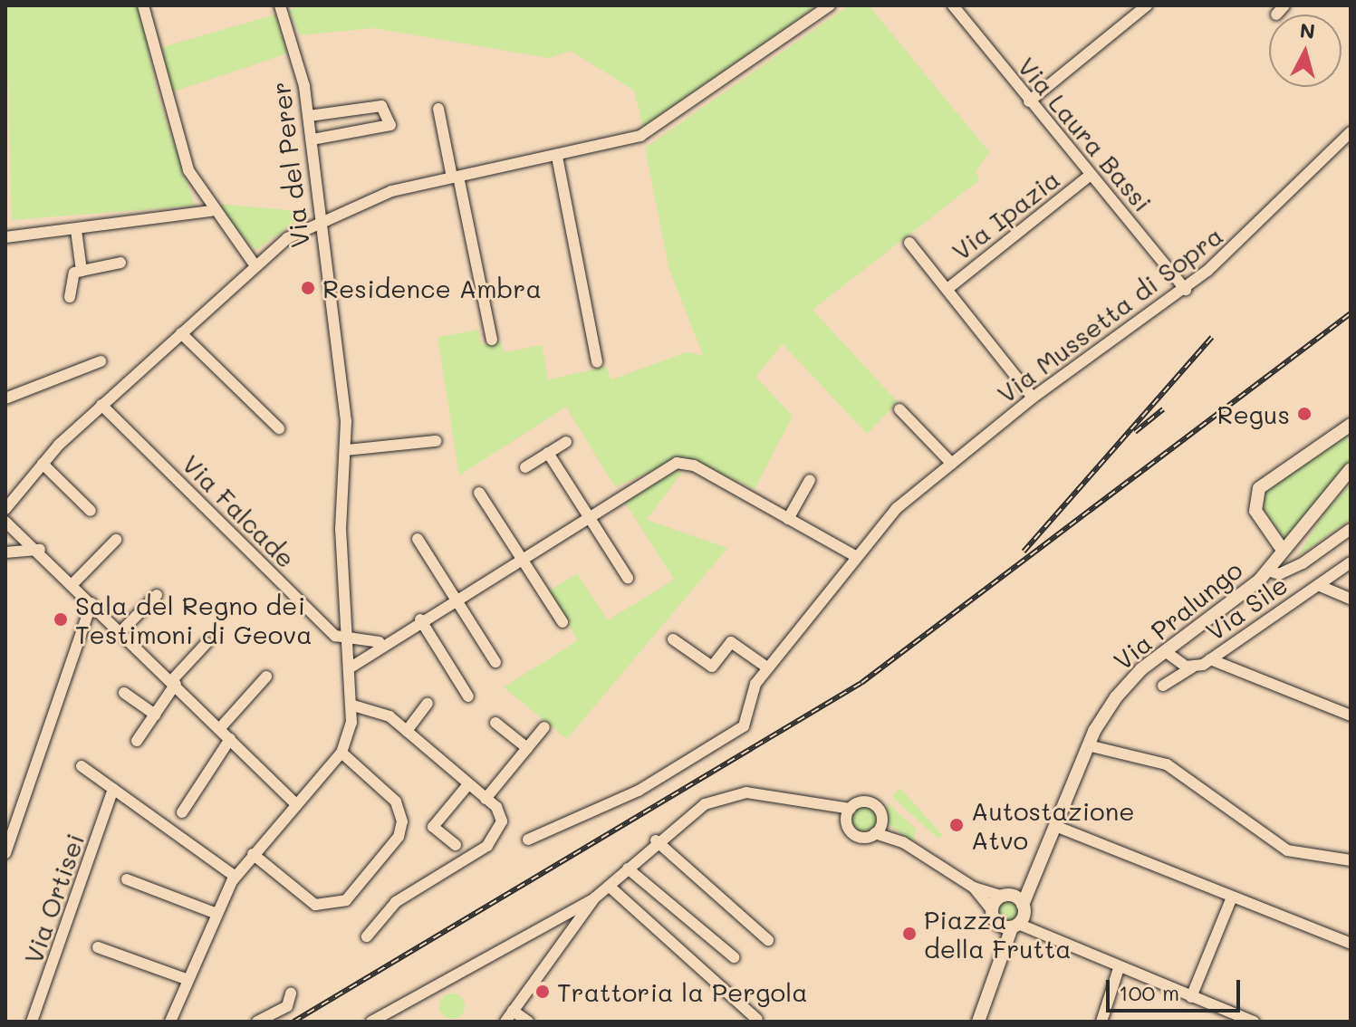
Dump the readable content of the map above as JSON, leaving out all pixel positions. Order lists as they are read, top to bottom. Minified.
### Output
{"streets":{"street":["Via Laura Bassi","Via del Perer","Via Ipazia","Via Mussetta di Sopra","Via Falcade","Via Sile","Via Pralungo","Via Ortisei"]},"crossings":[["Via Laura Bassi","Via Ipazia"],["Via Laura Bassi","Via Mussetta di Sopra"],["Via del Perer","Via Falcade"],["Via Ipazia","Via Mussetta di Sopra"],["Via Sile","Via Pralungo"]],"places":["Residence Ambra","Regus","Sala del Regno dei Testimoni di Geova","Autostazione Atvo","Piazza della Frutta","Trattoria la Pergola"],"scale_bar":"100 m","north":"top"}
